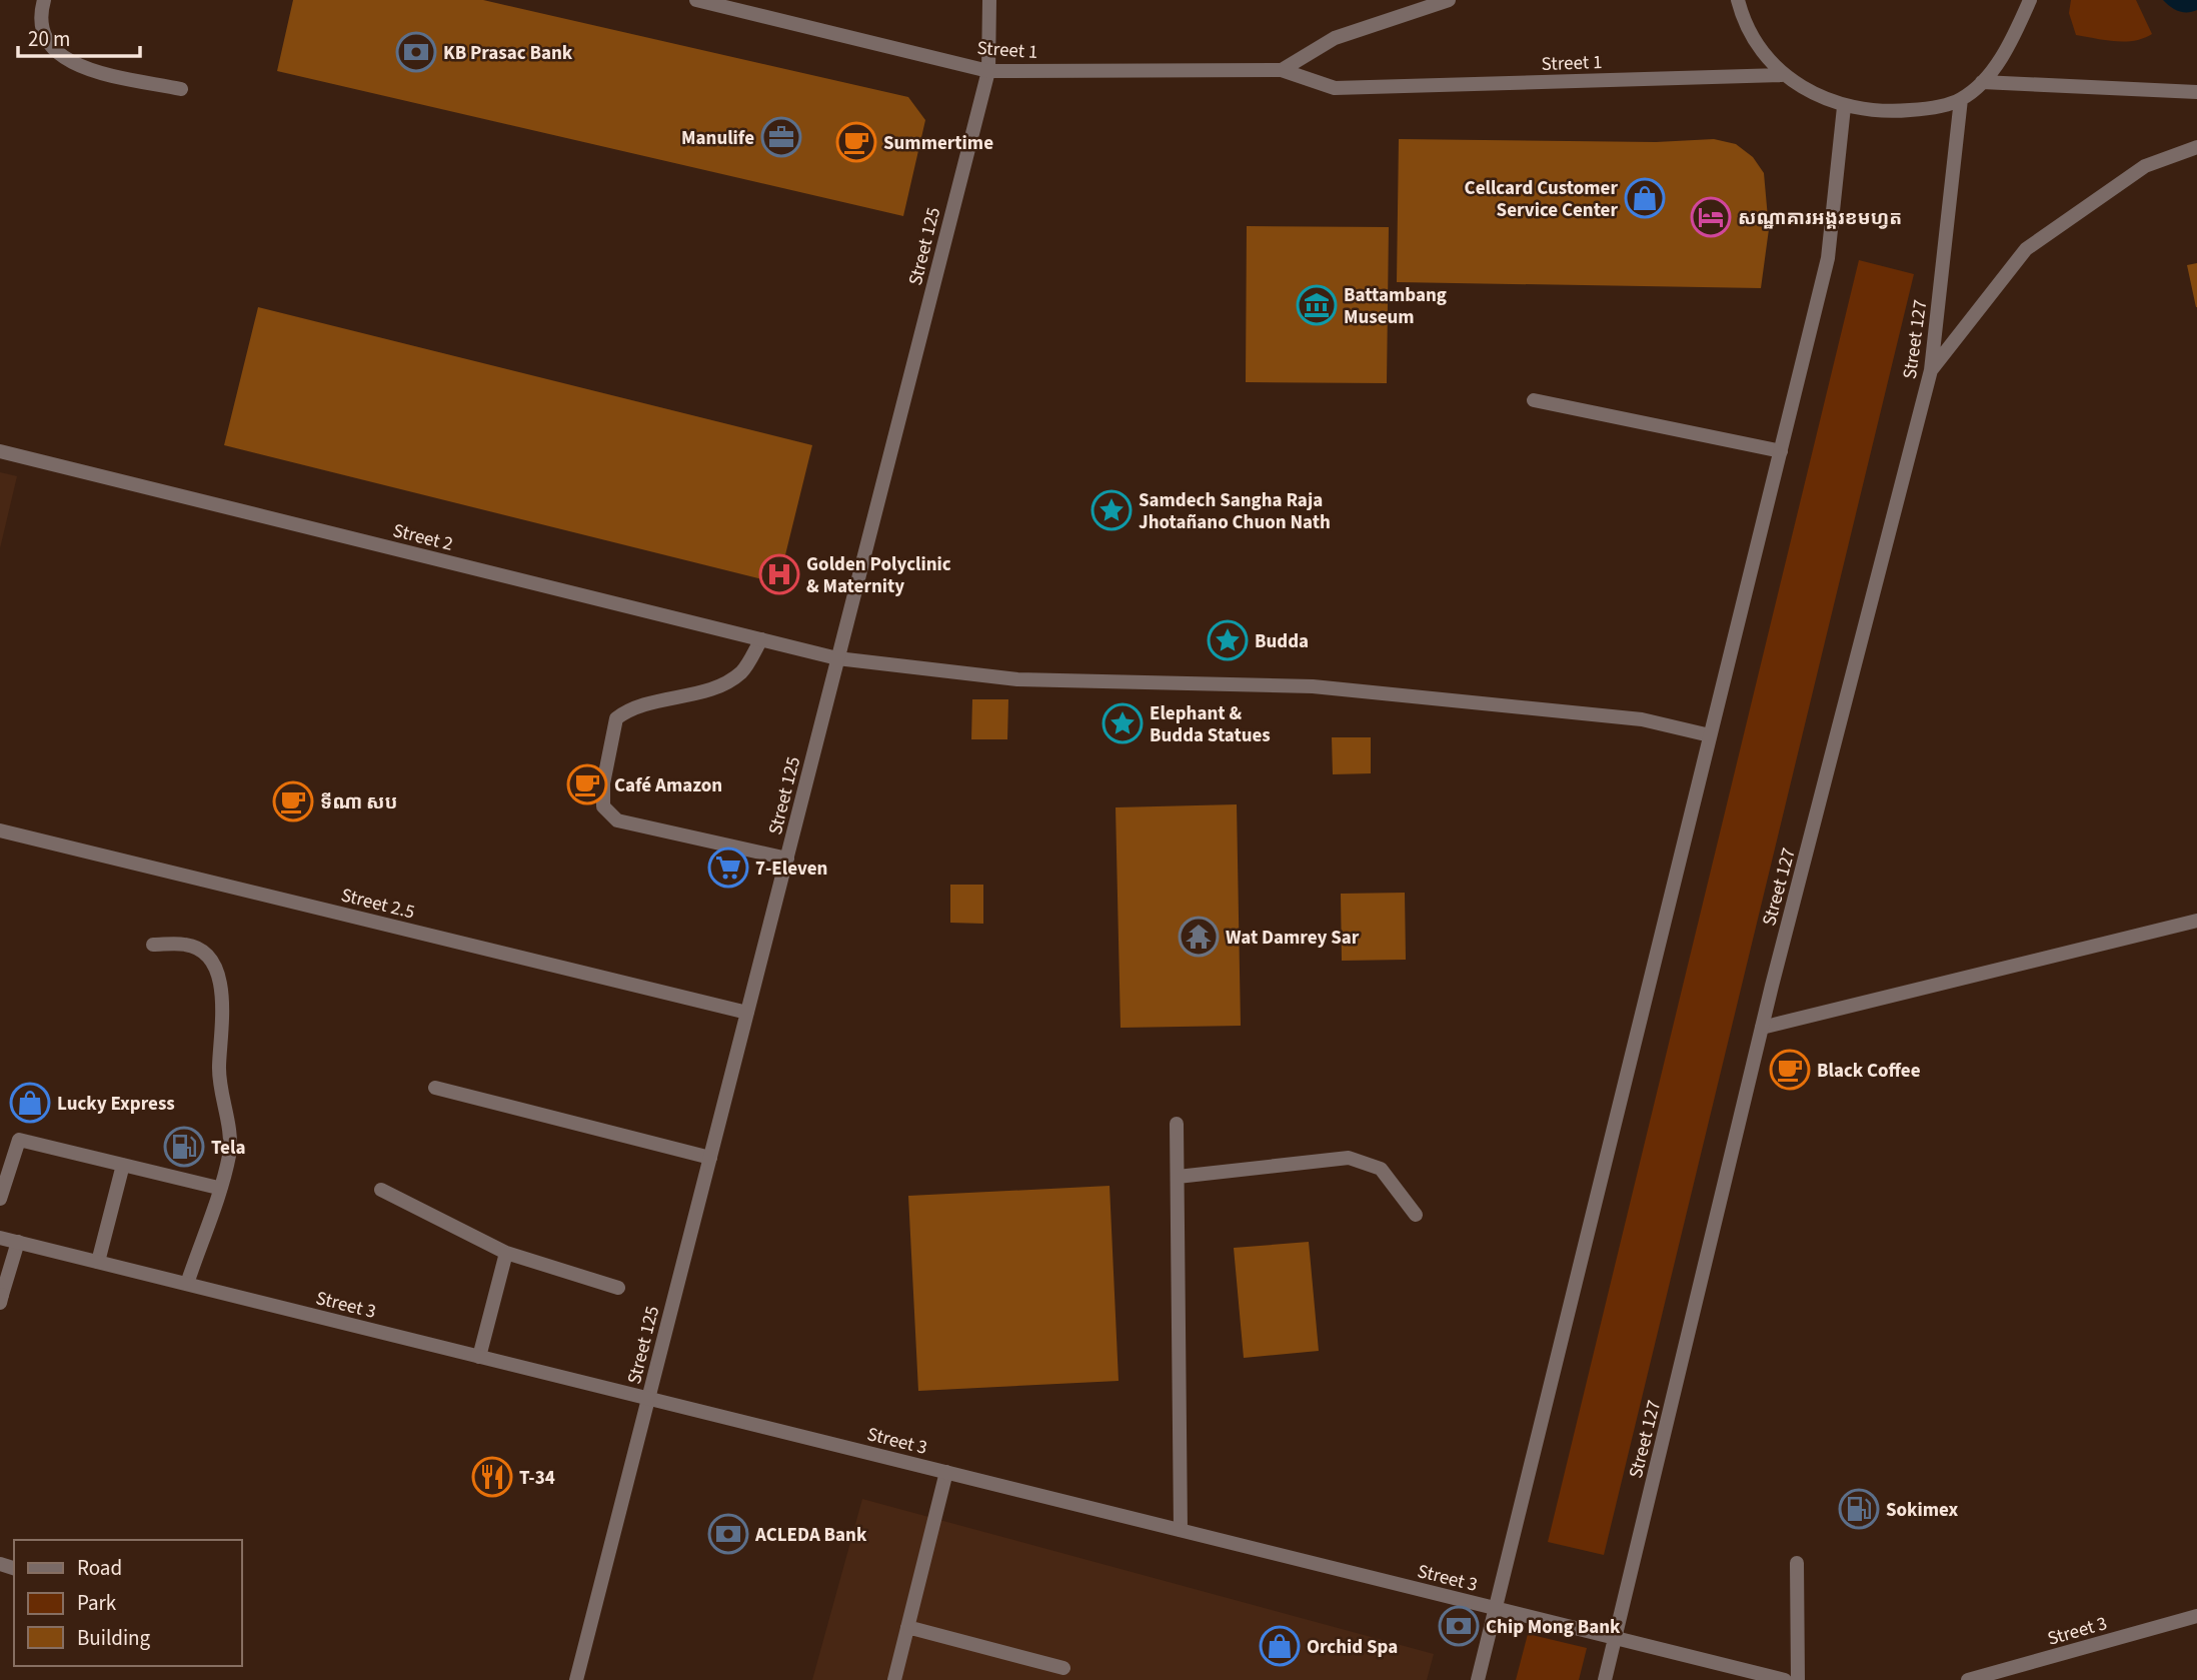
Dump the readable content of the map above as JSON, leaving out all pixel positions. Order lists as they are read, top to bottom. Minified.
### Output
{"streets":{"street":["Street 1","Street 125","Street 127","Street 2","Street 2.5","Street 3"]},"crossings":[["Street 1","Street 125"],["Street 125","Street 2"],["Street 125","Street 2.5"],["Street 125","Street 3"],["Street 127","Street 3"]],"places":{"bank":["KB Prasac Bank","ACLEDA Bank","Chip Mong Bank"],"office":["Manulife"],"cafe":["Summertime","Café Amazon","ទីណា សប","Black Coffee"],"shop":["Cellcard Customer Service Center","Lucky Express","Orchid Spa"],"hotel":["សណ្ឋាគារអង្គរខមហ្វត"],"museum":["Battambang Museum"],"place":["Samdech Sangha Raja Jhotañano Chuon Nath","Budda","Elephant & Budda Statues"],"hospital":["Golden Polyclinic & Maternity"],"supermarket":["7-Eleven"],"temple":["Wat Damrey Sar"],"fuel station":["Tela","Sokimex"],"restaurant":["T-34"]},"legend":["Road","Park","Building"],"scale_bar":"20 m"}
